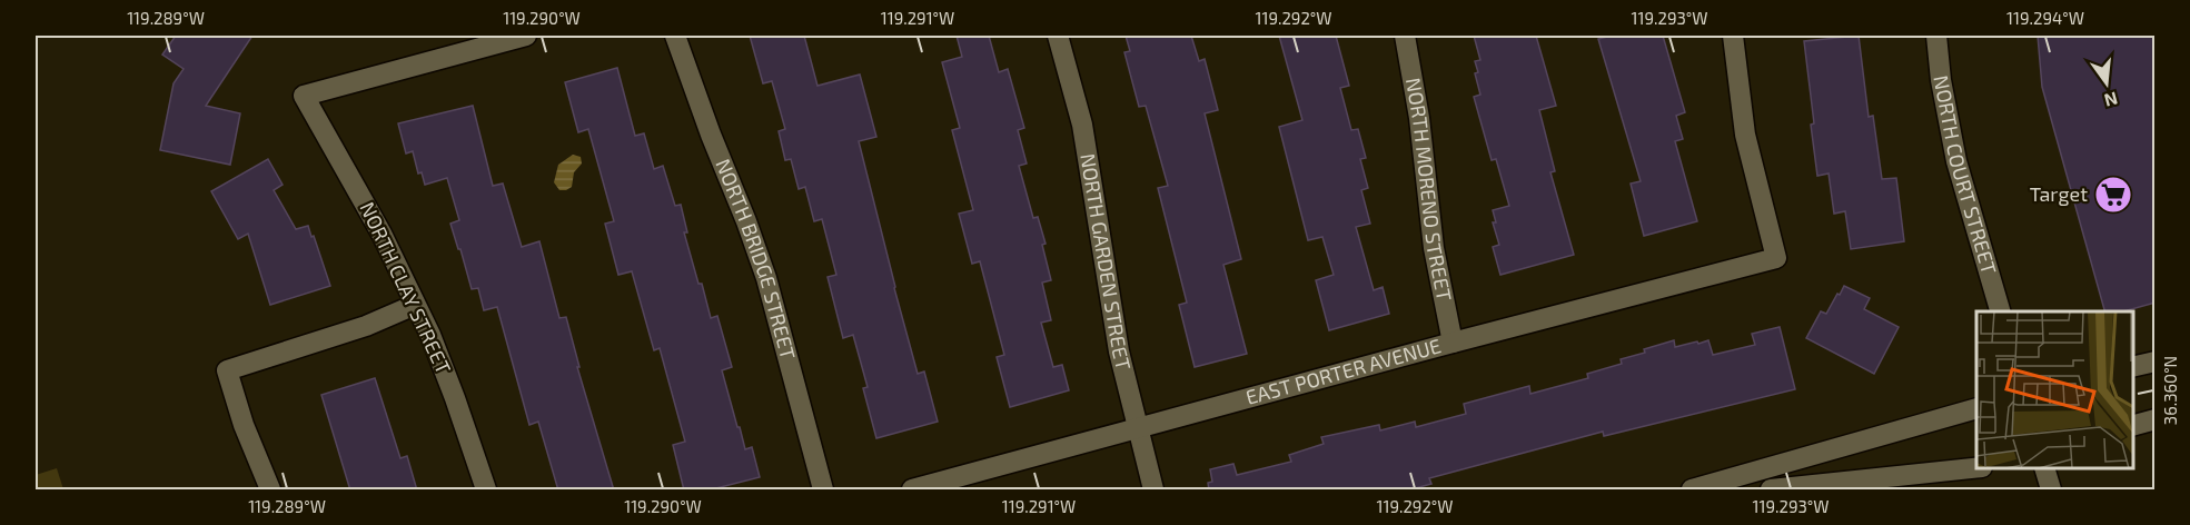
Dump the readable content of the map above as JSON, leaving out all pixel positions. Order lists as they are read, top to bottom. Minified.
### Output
{"streets":{"street":["NORTH COURT STREET","NORTH MORENO STREET","NORTH BRIDGE STREET","NORTH GARDEN STREET","NORTH CLAY STREET","EAST PORTER AVENUE"]},"crossings":[["NORTH MORENO STREET","EAST PORTER AVENUE"],["NORTH GARDEN STREET","EAST PORTER AVENUE"]],"places":{"supermarket":["Target"]},"north":"bottom","coordinates":["119.289°W","119.290°W","119.291°W","119.292°W","119.293°W","119.294°W","36.360°N"]}
